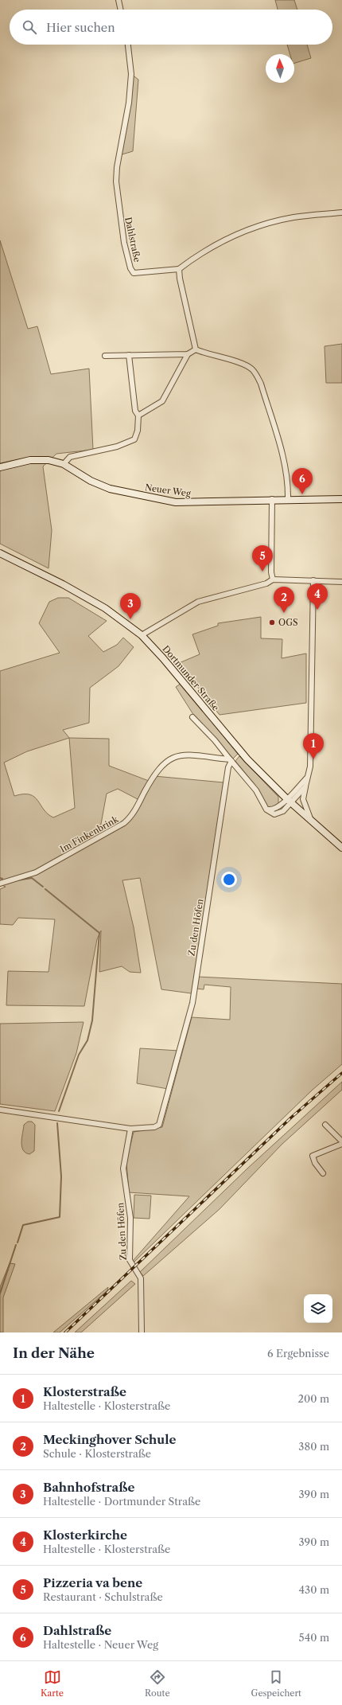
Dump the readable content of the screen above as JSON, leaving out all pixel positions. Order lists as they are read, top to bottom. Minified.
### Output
{"streets":{"main road":["Neuer Weg","Dortmunder Straße"],"street":["Dahlstraße","Im Finkenbrink","Zu den Höfen"]},"crossings":[["Im Finkenbrink","Zu den Höfen"]],"places":["OGS"],"north":"top","page":{"search":"Hier suchen","pins":["6","5","4","2","3","1"],"heading":["In der Nähe","6 Ergebnisse"],"list":[{"mark":"1","name":"Klosterstraße","note":"Haltestelle · Klosterstraße","value":"200 m"},{"mark":"2","name":"Meckinghover Schule","note":"Schule · Klosterstraße","value":"380 m"},{"mark":"3","name":"Bahnhofstraße","note":"Haltestelle · Dortmunder Straße","value":"390 m"},{"mark":"4","name":"Klosterkirche","note":"Haltestelle · Klosterstraße","value":"390 m"},{"mark":"5","name":"Pizzeria va bene","note":"Restaurant · Schulstraße","value":"430 m"},{"mark":"6","name":"Dahlstraße","note":"Haltestelle · Neuer Weg","value":"540 m"}],"nav":["Karte","Route","Gespeichert"]}}
